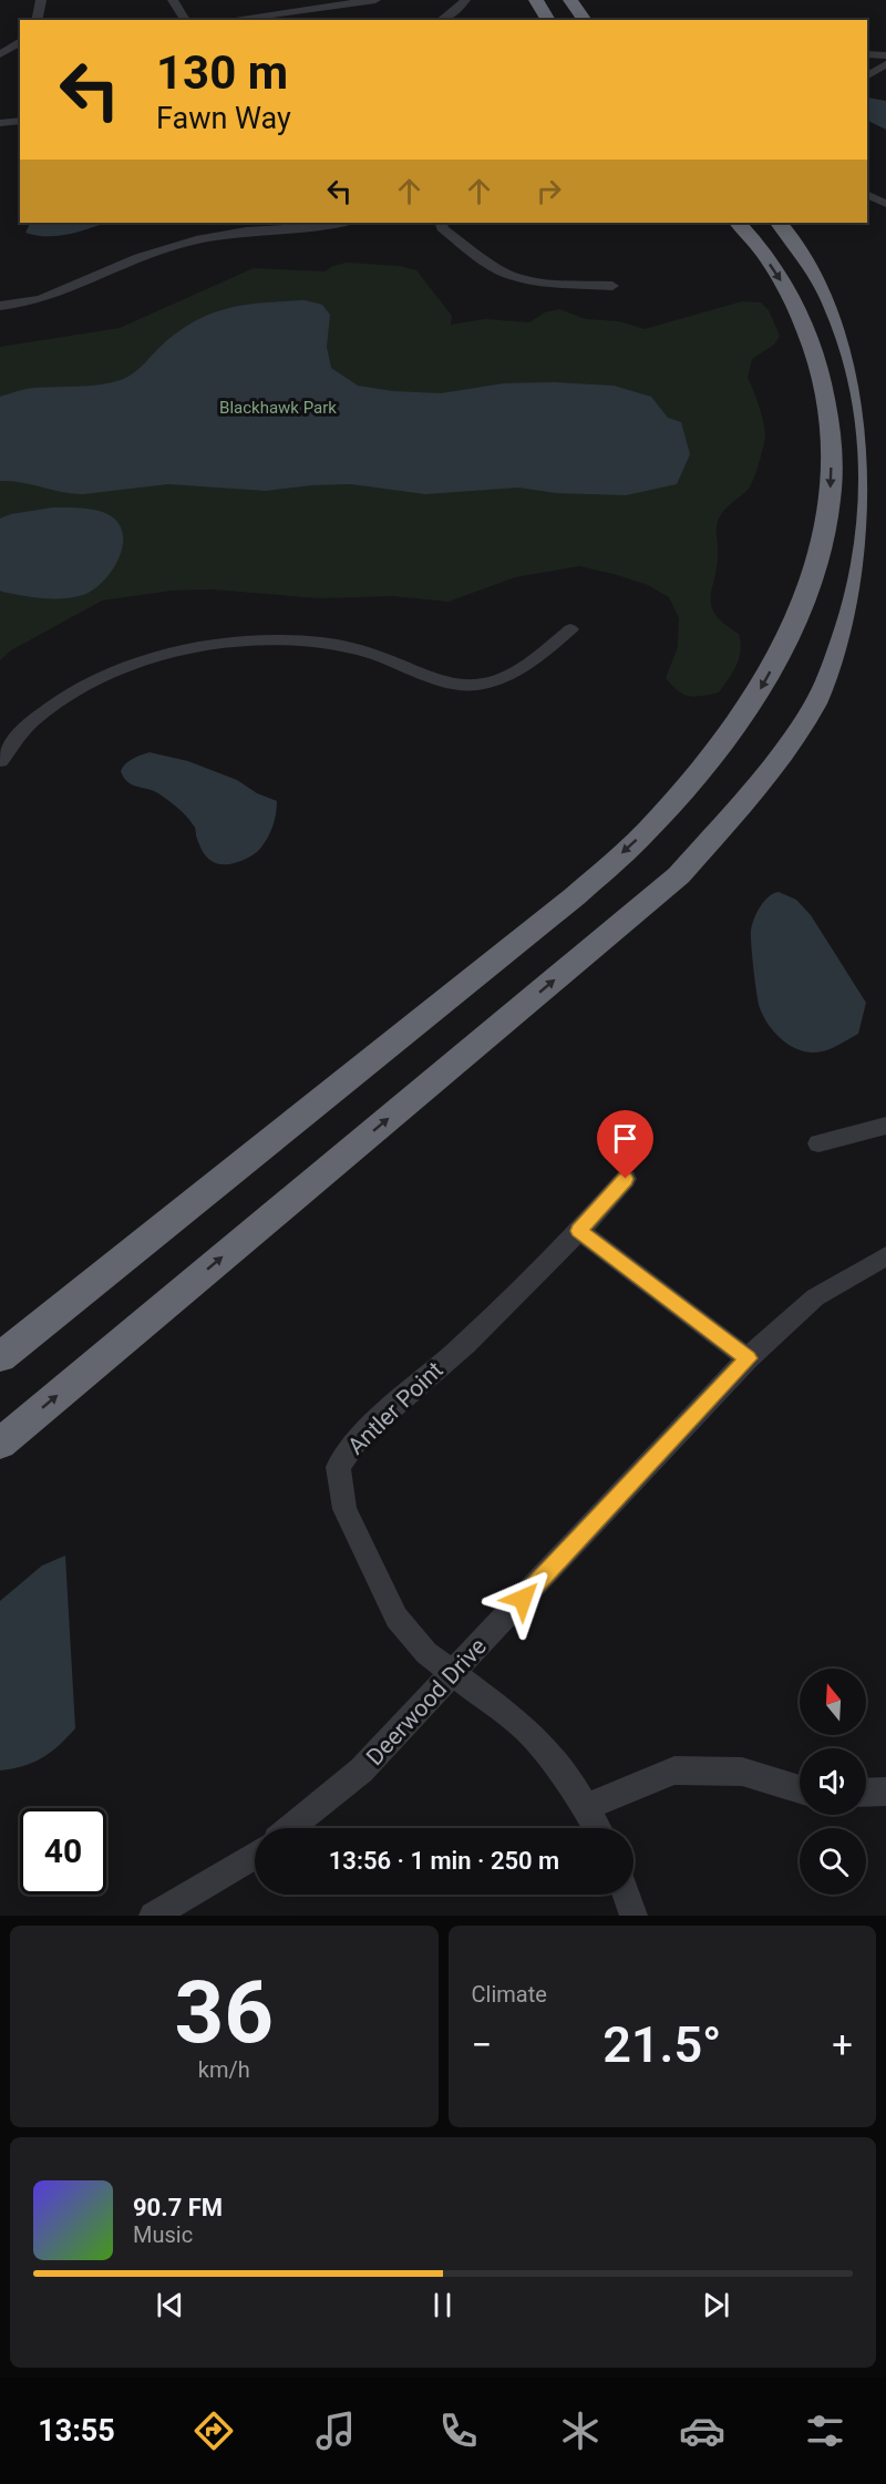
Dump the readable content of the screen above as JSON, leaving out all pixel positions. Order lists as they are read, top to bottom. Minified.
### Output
{"streets":{"street":["Antler Point","Deerwood Drive"]},"crossings":[["Antler Point","Deerwood Drive"]],"parks":["Blackhawk Park"],"north":"top","page":{"turn":["130 m","Fawn Way"],"limit":"40","trip":"13:56 · 1 min · 250 m","tile":[["36","km/h"],"Climate"],"heat":["−","21.5°","+"],"song":["90.7 FM","Music"],"tabs":"13:55"}}
